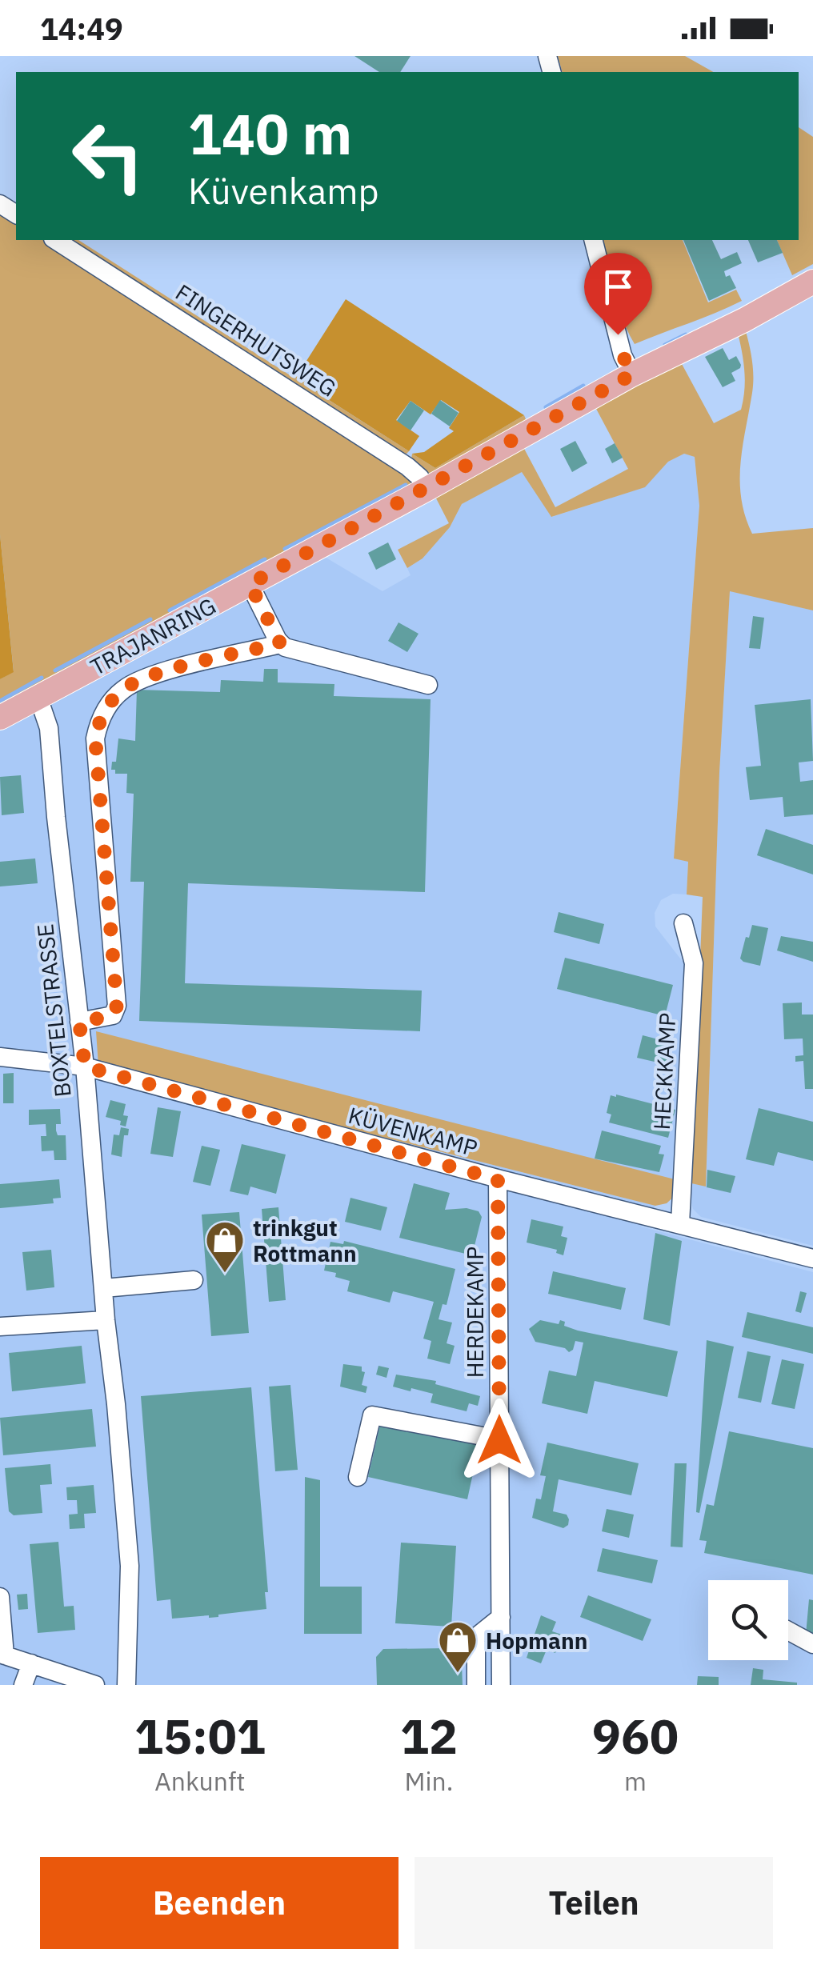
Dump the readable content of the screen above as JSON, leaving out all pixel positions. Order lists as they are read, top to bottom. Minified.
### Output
{"streets":{"main road":["TRAJANRING"],"street":["FINGERHUTSWEG","BOXTELSTRASSE","HECKKAMP","KÜVENKAMP","HERDEKAMP"]},"crossings":[["FINGERHUTSWEG","TRAJANRING"],["TRAJANRING","BOXTELSTRASSE"],["BOXTELSTRASSE","KÜVENKAMP"],["HECKKAMP","KÜVENKAMP"],["KÜVENKAMP","HERDEKAMP"]],"places":{"shop":["trinkgut Rottmann","Hopmann"]},"page":{"status":"14:49","turn":["140 m","Küvenkamp"],"eta":["15:01","Ankunft","12","Min.","960","m"],"buttons":["Beenden","Teilen"]}}
